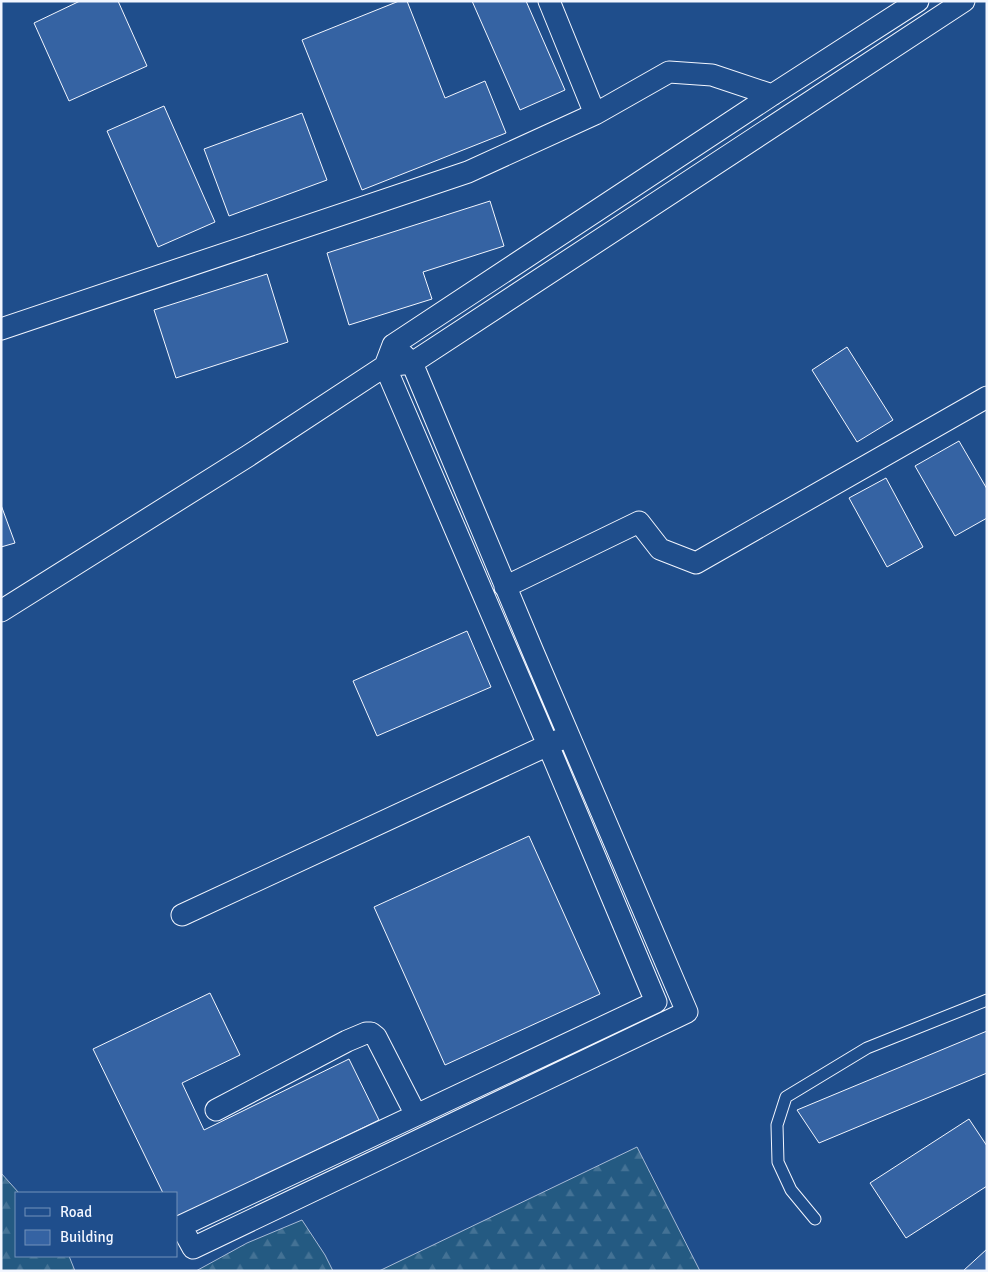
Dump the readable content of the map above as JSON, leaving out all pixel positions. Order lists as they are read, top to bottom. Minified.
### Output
{"legend":["Road","Building"]}
